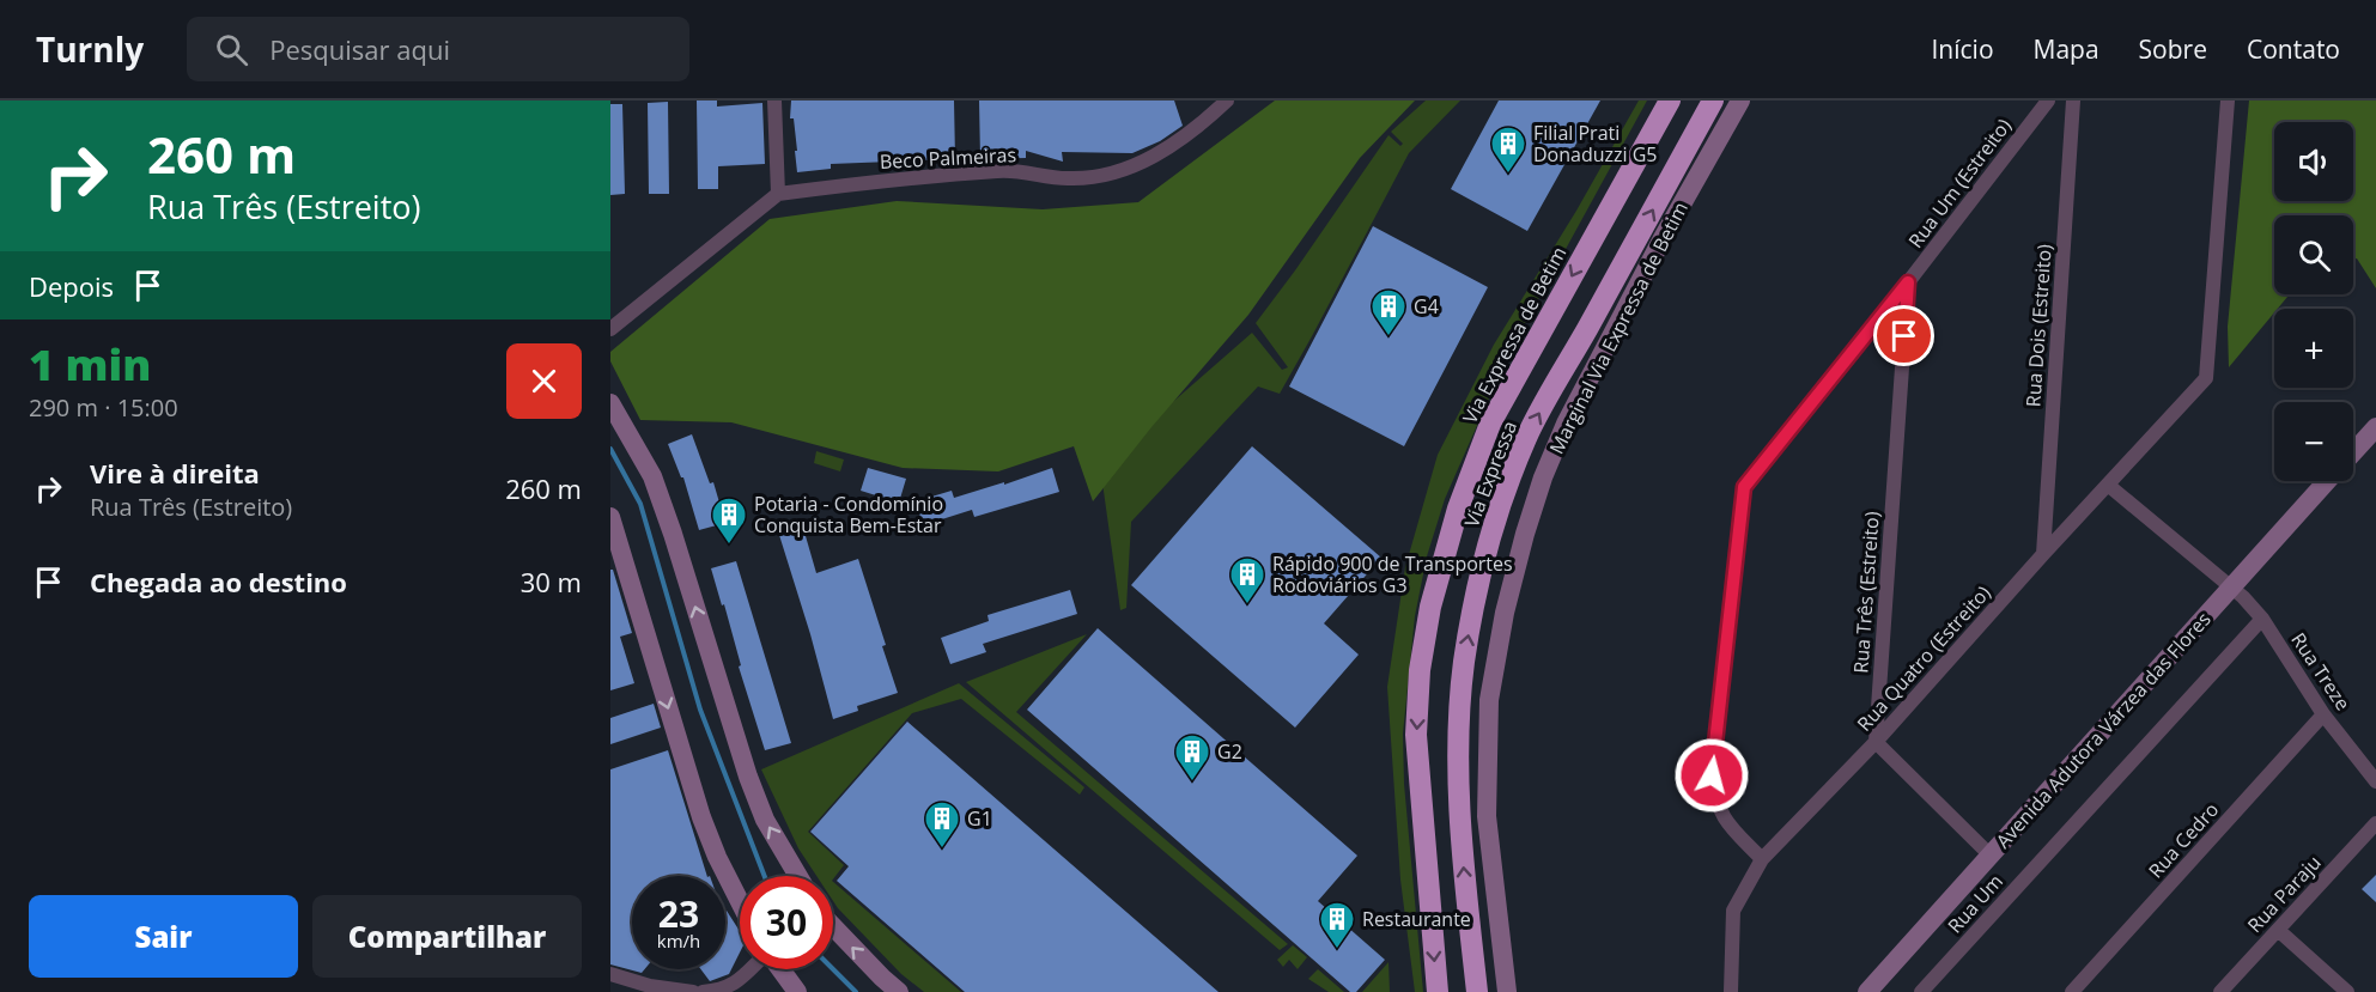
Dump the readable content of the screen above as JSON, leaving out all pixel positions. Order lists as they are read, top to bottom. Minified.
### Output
{"streets":{"highway":["Via Expressa de Betim","Via Expressa"],"street":["Beco Palmeiras","Rua Um (Estreito)","Rua Dois (Estreito)","Marginal Via Expressa de Betim","Rua Três (Estreito)","Rua Quatro (Estreito)","Rua Treze","Avenida Adutora Várzea das Flores","Rua Cedro","Rua Paraju","Rua Um"]},"crossings":[["Rua Um (Estreito)","Rua Três (Estreito)"],["Rua Um (Estreito)","Rua Quatro (Estreito)"],["Rua Dois (Estreito)","Rua Quatro (Estreito)"],["Rua Três (Estreito)","Rua Quatro (Estreito)"],["Rua Quatro (Estreito)","Rua Treze"],["Rua Treze","Avenida Adutora Várzea das Flores"],["Rua Treze","Rua Cedro"],["Rua Treze","Rua Um"]],"one_way":["Via Expressa de Betim","Via Expressa"],"places":{"building":["Filial Prati Donaduzzi G5","G4","Potaria - Condomínio Conquista Bem-Estar","Rápido 900 de Transportes Rodoviários G3","G2","G1","Restaurante"]},"page":{"header":"Turnly","search":"Pesquisar aqui","nav":["Início","Mapa","Sobre","Contato"],"turn":["260 m","Rua Três (Estreito)"],"map_buttons":["+","−"],"then":"Depois","heading":["1 min","290 m · 15:00"],"list":[{"name":"Vire à direita","note":"Rua Três (Estreito)","value":"260 m"},{"name":"Chegada ao destino","value":"30 m"}],"speed":"23 km/h","limit":"30","buttons":["Sair","Compartilhar"]}}
